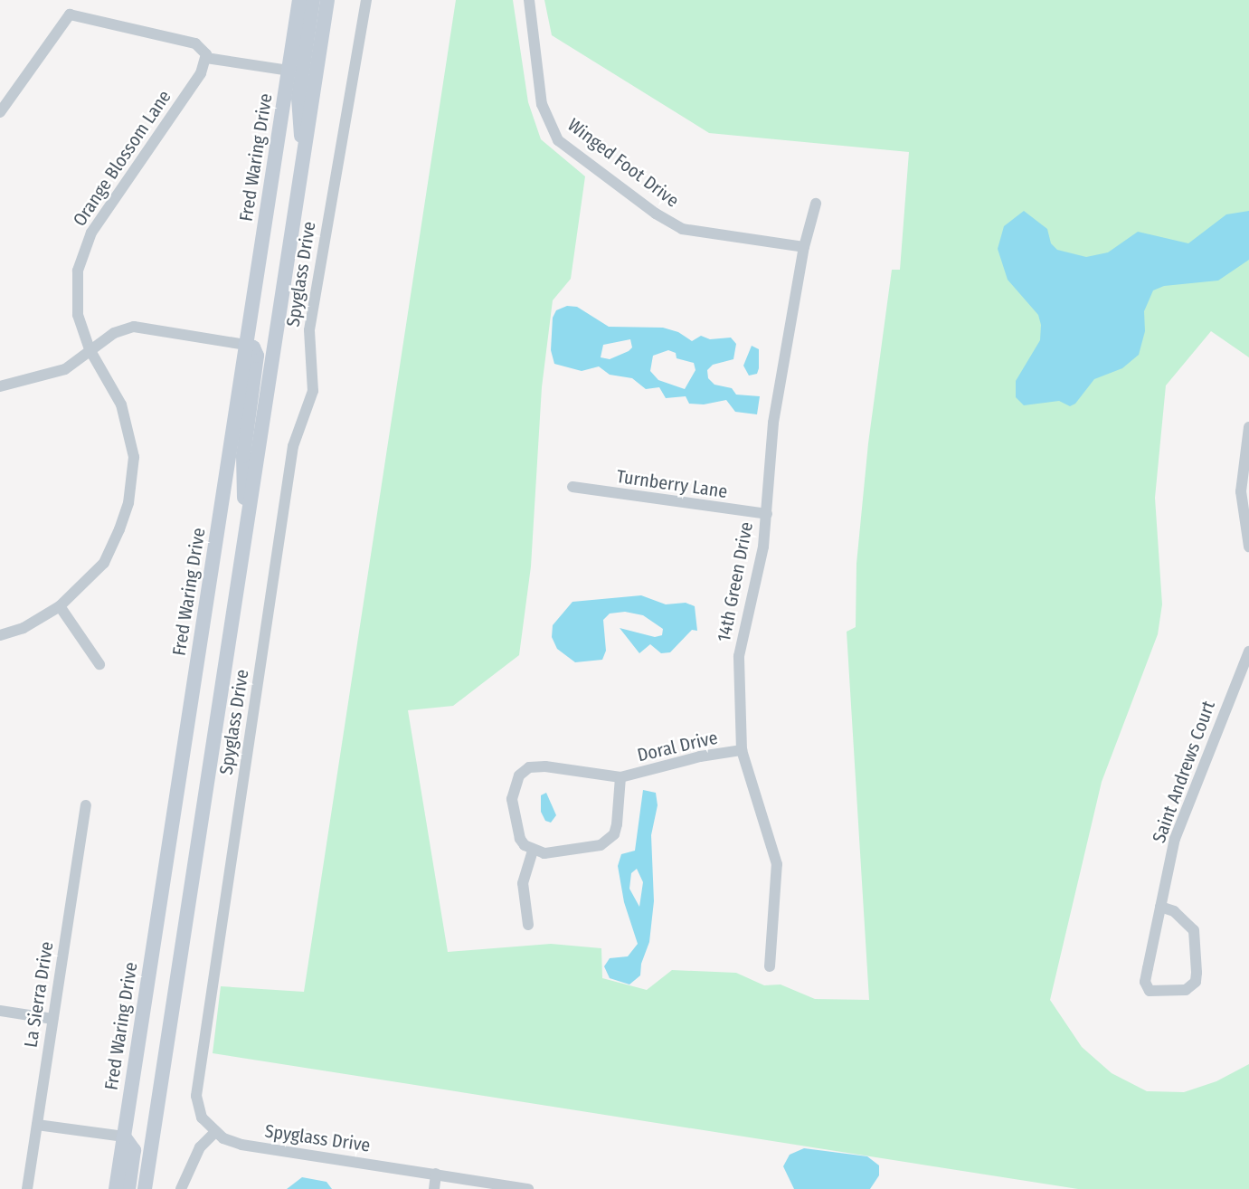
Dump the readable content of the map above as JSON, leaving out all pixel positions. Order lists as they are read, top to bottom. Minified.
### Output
{"streets":{"main road":["Fred Waring Drive"],"street":["Orange Blossom Lane","Winged Foot Drive","Spyglass Drive","Turnberry Lane","14th Green Drive","Doral Drive","Saint Andrews Court","La Sierra Drive"]},"crossings":[["Winged Foot Drive","14th Green Drive"],["Turnberry Lane","14th Green Drive"],["14th Green Drive","Doral Drive"]]}
